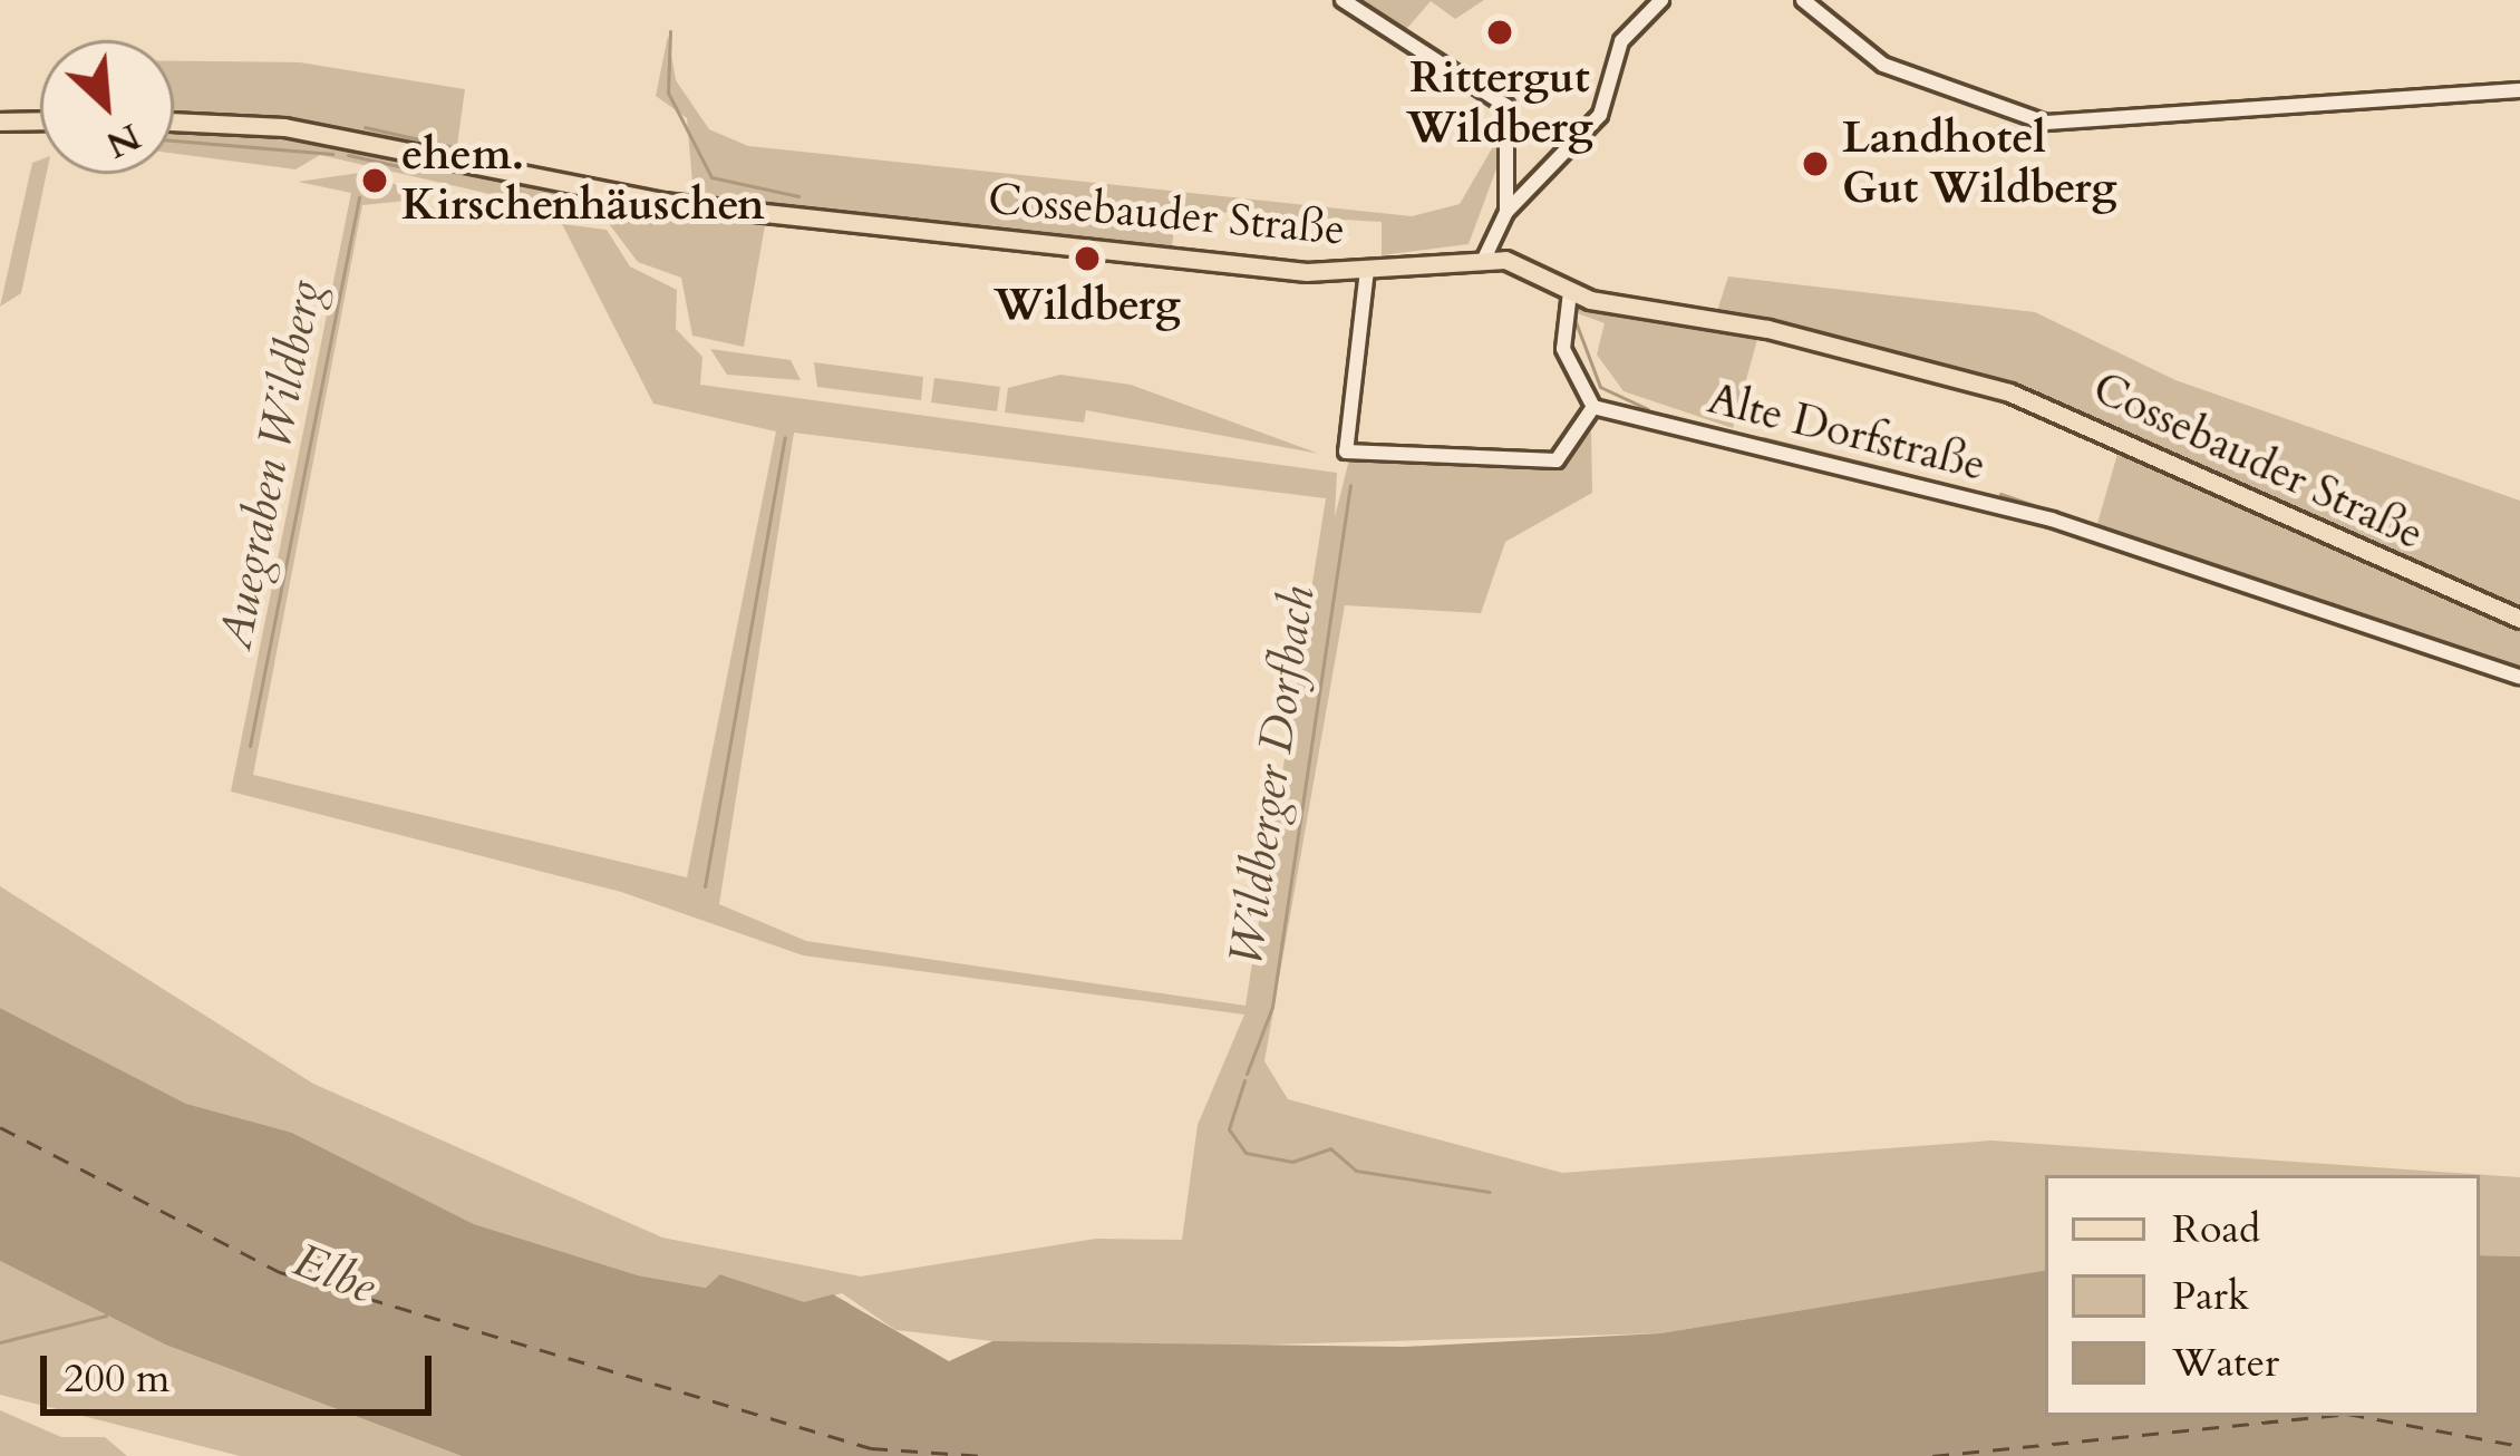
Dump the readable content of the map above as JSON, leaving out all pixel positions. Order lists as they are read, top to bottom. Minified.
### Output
{"streets":{"main road":["Cossebauder Straße"],"street":["Alte Dorfstraße"]},"water":["Auegraben Wildberg","Wildberger Dorfbach","Elbe"],"places":["Rittergut Wildberg","Landhotel Gut Wildberg","ehem. Kirschenhäuschen","Wildberg"],"legend":["Road","Park","Water"],"scale_bar":"200 m","north":"bottom right"}
